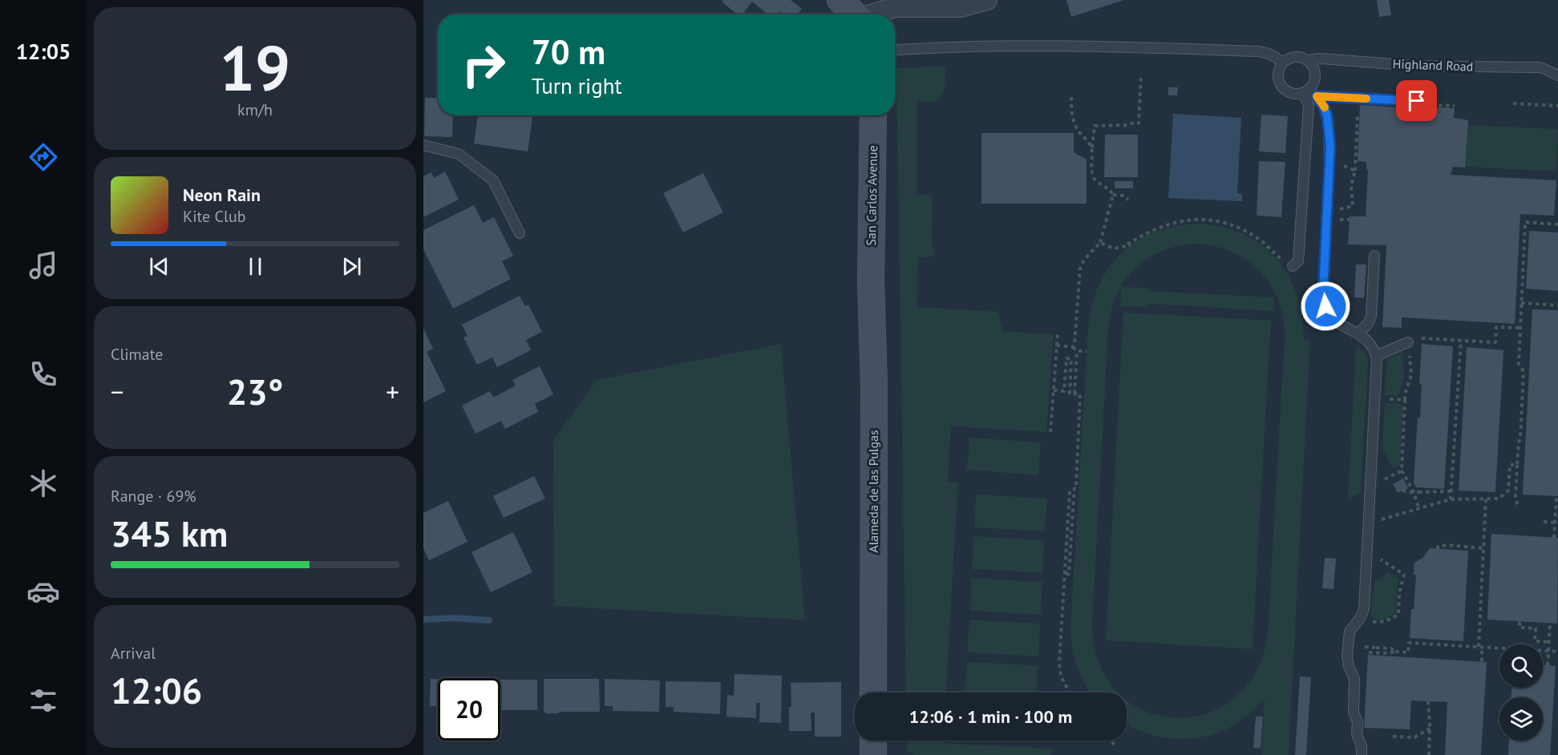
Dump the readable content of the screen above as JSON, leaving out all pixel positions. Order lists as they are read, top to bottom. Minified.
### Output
{"streets":{"main road":["San Carlos Avenue","Alameda de las Pulgas"],"lane":["Highland Road"]},"crossings":[["San Carlos Avenue","Alameda de las Pulgas"]],"page":{"tabs":"12:05","tile":[["19","km/h"],"Climate",["Range · 69%","345 km"],["Arrival","12:06"]],"turn":["70 m","Turn right"],"song":["Neon Rain","Kite Club"],"heat":["−","23°","+"],"limit":"20","trip":"12:06 · 1 min · 100 m"}}
